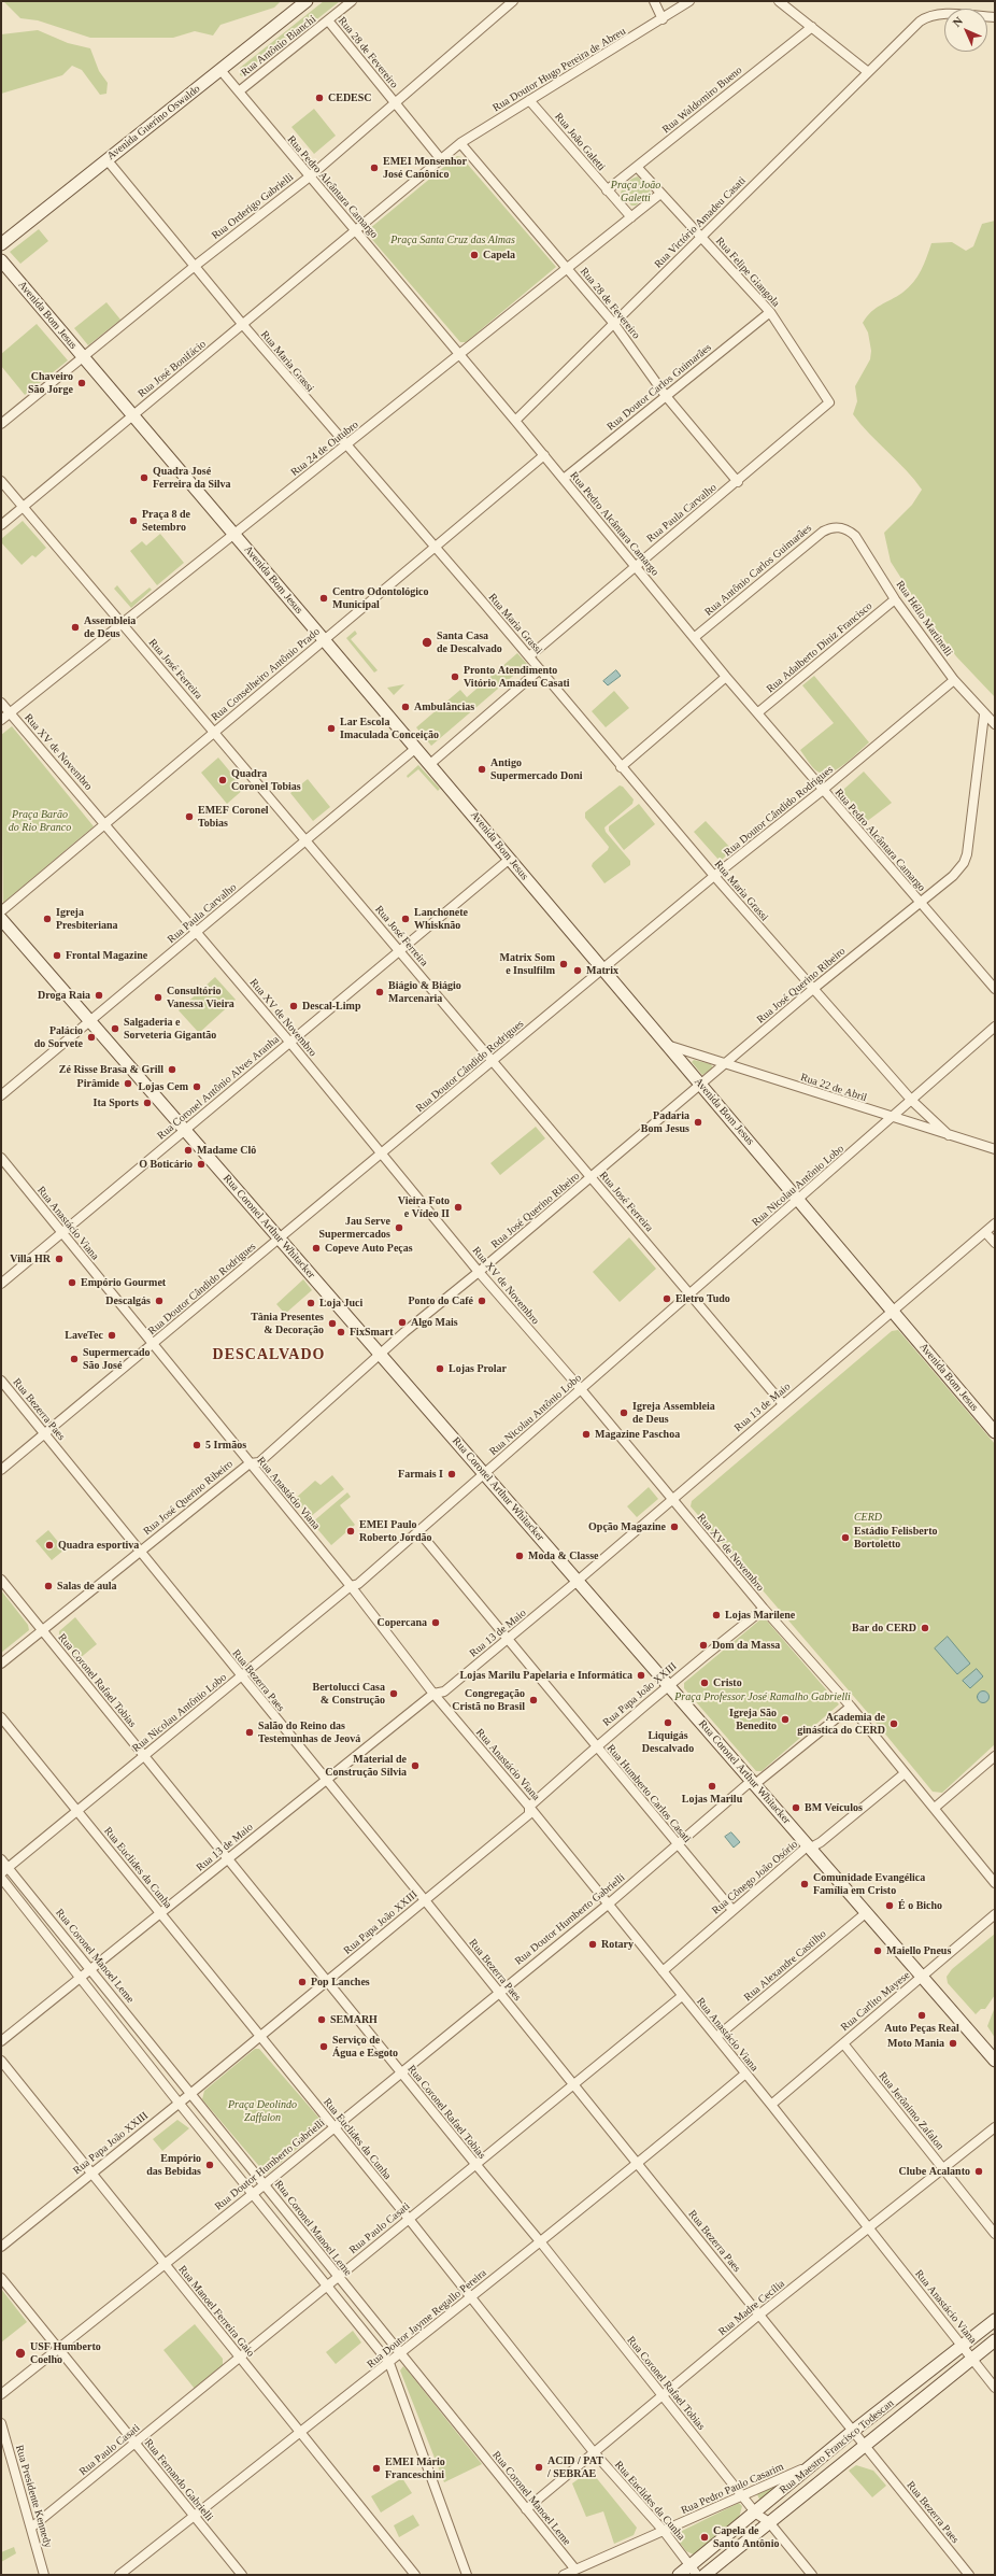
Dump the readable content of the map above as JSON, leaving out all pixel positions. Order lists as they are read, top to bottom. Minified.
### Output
{"streets":{"main road":["Avenida Guerino Oswaldo","Avenida Bom Jesus","Rua Coronel Arthur Whitacker","Rua Maestro Francisco Todescan"],"street":["Rua Antônio Bianchi","Rua 28 de Fevereiro","Rua Doutor Hugo Pereira de Abreu","Rua Waldomiro Bueno","Rua João Galetti","Rua Pedro Alcântara Camargo","Rua Orderigo Gabrielli","Rua Victório Amadeu Casati","Rua Felipe Giangola","Rua Maria Grassi","Rua José Bonifácio","Rua Doutor Carlos Guimarães","Rua 24 de Outubro","Rua Paula Carvalho","Rua Antônio Carlos Guimarães","Rua Hélio Martinelli","Rua Adalberto Diniz Francisco","Rua José Ferreira","Rua Conselheiro Antônio Prado","Rua XV de Novembro","Rua Doutor Cândido Rodrigues","Rua José Querino Ribeiro","Rua Coronel Antônio Alves Aranha","Rua 22 de Abril","Rua Nicolau Antônio Lobo","Rua Anastácio Viana","Rua 13 de Maio","Rua Bezerra Paes","Rua Coronel Rafael Tobias","Rua Papa João XXIII","Rua Humberto Carlos Casati","Rua Euclides da Cunha","Rua Cônego João Osório","Rua Doutor Humberto Gabrielli","Rua Coronel Manoel Leme","Rua Alexandre Castilho","Rua Carlito Mayese","Rua Jerônimo Zafalon","Rua Paulo Casati","Rua Madre Cecília","Rua Manoel Ferreira Gaio","Rua Doutor Jayme Regallo Pereira","Rua Fernando Gabrielli","Rua Pedro Paulo Casarim","Rua Presidente Kennedy"]},"crossings":[["Rua Antônio Bianchi","Rua 28 de Fevereiro"],["Rua Antônio Bianchi","Rua Pedro Alcântara Camargo"],["Rua 28 de Fevereiro","Rua Doutor Hugo Pereira de Abreu"],["Rua 28 de Fevereiro","Rua Orderigo Gabrielli"],["Rua 28 de Fevereiro","Rua Victório Amadeu Casati"],["Rua 28 de Fevereiro","Rua Doutor Carlos Guimarães"],["Rua 28 de Fevereiro","Rua 24 de Outubro"],["Rua 28 de Fevereiro","Rua Paula Carvalho"],["Rua Doutor Hugo Pereira de Abreu","Rua João Galetti"],["Rua Doutor Hugo Pereira de Abreu","Rua Pedro Alcântara Camargo"],["Rua Doutor Hugo Pereira de Abreu","Rua José Bonifácio"],["Rua Waldomiro Bueno","Rua João Galetti"],["Rua Waldomiro Bueno","Rua Felipe Giangola"],["Avenida Guerino Oswaldo","Rua Pedro Alcântara Camargo"],["Avenida Guerino Oswaldo","Rua Maria Grassi"],["Rua João Galetti","Rua 24 de Outubro"],["Rua Pedro Alcântara Camargo","Rua Orderigo Gabrielli"],["Rua Pedro Alcântara Camargo","Rua Victório Amadeu Casati"],["Rua Pedro Alcântara Camargo","Rua José Bonifácio"],["Rua Pedro Alcântara Camargo","Rua Doutor Carlos Guimarães"],["Rua Pedro Alcântara Camargo","Rua 24 de Outubro"],["Rua Pedro Alcântara Camargo","Rua Paula Carvalho"],["Rua Pedro Alcântara Camargo","Rua Antônio Carlos Guimarães"],["Rua Pedro Alcântara Camargo","Rua Adalberto Diniz Francisco"],["Rua Pedro Alcântara Camargo","Rua Conselheiro Antônio Prado"],["Rua Pedro Alcântara Camargo","Rua Doutor Cândido Rodrigues"],["Rua Pedro Alcântara Camargo","Rua José Querino Ribeiro"],["Rua Orderigo Gabrielli","Avenida Bom Jesus"],["Rua Orderigo Gabrielli","Rua Maria Grassi"],["Rua Victório Amadeu Casati","Rua Felipe Giangola"],["Rua Felipe Giangola","Rua Doutor Carlos Guimarães"],["Rua Felipe Giangola","Rua 24 de Outubro"],["Rua Felipe Giangola","Rua Paula Carvalho"],["Avenida Bom Jesus","Rua José Bonifácio"],["Avenida Bom Jesus","Rua 24 de Outubro"],["Avenida Bom Jesus","Rua Paula Carvalho"],["Avenida Bom Jesus","Rua Conselheiro Antônio Prado"],["Avenida Bom Jesus","Rua Doutor Cândido Rodrigues"],["Avenida Bom Jesus","Rua José Querino Ribeiro"],["Avenida Bom Jesus","Rua Coronel Antônio Alves Aranha"],["Avenida Bom Jesus","Rua 22 de Abril"],["Avenida Bom Jesus","Rua Nicolau Antônio Lobo"],["Avenida Bom Jesus","Rua 13 de Maio"],["Rua Maria Grassi","Rua José Bonifácio"],["Rua Maria Grassi","Rua 24 de Outubro"],["Rua Maria Grassi","Rua Paula Carvalho"],["Rua Maria Grassi","Rua Conselheiro Antônio Prado"],["Rua Maria Grassi","Rua Doutor Cândido Rodrigues"],["Rua Maria Grassi","Rua José Querino Ribeiro"],["Rua Maria Grassi","Rua 22 de Abril"],["Rua Maria Grassi","Rua Nicolau Antônio Lobo"],["Rua José Bonifácio","Rua José Ferreira"],["Rua 24 de Outubro","Rua José Ferreira"],["Rua 24 de Outubro","Rua XV de Novembro"],["Rua Paula Carvalho","Rua José Ferreira"],["Rua Paula Carvalho","Rua XV de Novembro"],["Rua Paula Carvalho","Rua Coronel Arthur Whitacker"],["Rua Antônio Carlos Guimarães","Rua Hélio Martinelli"],["Rua Hélio Martinelli","Rua Adalberto Diniz Francisco"],["Rua Hélio Martinelli","Rua Doutor Cândido Rodrigues"],["Rua Hélio Martinelli","Rua José Querino Ribeiro"],["Rua José Ferreira","Rua Conselheiro Antônio Prado"],["Rua José Ferreira","Rua Doutor Cândido Rodrigues"],["Rua José Ferreira","Rua José Querino Ribeiro"],["Rua José Ferreira","Rua Coronel Antônio Alves Aranha"],["Rua José Ferreira","Rua Nicolau Antônio Lobo"],["Rua José Ferreira","Rua 13 de Maio"],["Rua Conselheiro Antônio Prado","Rua XV de Novembro"],["Rua XV de Novembro","Rua Doutor Cândido Rodrigues"],["Rua XV de Novembro","Rua José Querino Ribeiro"],["Rua XV de Novembro","Rua Coronel Antônio Alves Aranha"],["Rua XV de Novembro","Rua Nicolau Antônio Lobo"],["Rua XV de Novembro","Rua 13 de Maio"],["Rua XV de Novembro","Rua Papa João XXIII"],["Rua XV de Novembro","Rua Cônego João Osório"],["Rua XV de Novembro","Rua Doutor Humberto Gabrielli"],["Rua Doutor Cândido Rodrigues","Rua Anastácio Viana"],["Rua Doutor Cândido Rodrigues","Rua Coronel Arthur Whitacker"],["Rua Doutor Cândido Rodrigues","Rua Bezerra Paes"],["Rua José Querino Ribeiro","Rua 22 de Abril"],["Rua José Querino Ribeiro","Rua Anastácio Viana"],["Rua José Querino Ribeiro","Rua Coronel Arthur Whitacker"],["Rua José Querino Ribeiro","Rua Bezerra Paes"],["Rua José Querino Ribeiro","Rua Coronel Rafael Tobias"],["Rua Coronel Antônio Alves Aranha","Rua Anastácio Viana"],["Rua Coronel Antônio Alves Aranha","Rua Coronel Arthur Whitacker"],["Rua 22 de Abril","Rua Nicolau Antônio Lobo"],["Rua Nicolau Antônio Lobo","Rua Anastácio Viana"],["Rua Nicolau Antônio Lobo","Rua Coronel Arthur Whitacker"],["Rua Nicolau Antônio Lobo","Rua Bezerra Paes"],["Rua Nicolau Antônio Lobo","Rua Coronel Rafael Tobias"],["Rua Nicolau Antônio Lobo","Rua Humberto Carlos Casati"],["Rua Nicolau Antônio Lobo","Rua Euclides da Cunha"],["Rua Nicolau Antônio Lobo","Rua Coronel Manoel Leme"],["Rua Anastácio Viana","Rua 13 de Maio"],["Rua Anastácio Viana","Rua Papa João XXIII"],["Rua Anastácio Viana","Rua Cônego João Osório"],["Rua Anastácio Viana","Rua Doutor Humberto Gabrielli"],["Rua Anastácio Viana","Rua Alexandre Castilho"],["Rua Anastácio Viana","Rua Carlito Mayese"],["Rua Anastácio Viana","Rua Paulo Casati"],["Rua Anastácio Viana","Rua Madre Cecília"],["Rua Anastácio Viana","Rua Doutor Jayme Regallo Pereira"],["Rua Anastácio Viana","Rua Maestro Francisco Todescan"],["Rua Coronel Arthur Whitacker","Rua 13 de Maio"],["Rua Coronel Arthur Whitacker","Rua Papa João XXIII"],["Rua Coronel Arthur Whitacker","Rua Cônego João Osório"],["Rua Coronel Arthur Whitacker","Rua Doutor Humberto Gabrielli"],["Rua Coronel Arthur Whitacker","Rua Alexandre Castilho"],["Rua Coronel Arthur Whitacker","Rua Carlito Mayese"],["Rua 13 de Maio","Rua Bezerra Paes"],["Rua 13 de Maio","Rua Coronel Rafael Tobias"],["Rua 13 de Maio","Rua Humberto Carlos Casati"],["Rua 13 de Maio","Rua Euclides da Cunha"],["Rua 13 de Maio","Rua Coronel Manoel Leme"],["Rua Bezerra Paes","Rua Papa João XXIII"],["Rua Bezerra Paes","Rua Doutor Humberto Gabrielli"],["Rua Bezerra Paes","Rua Paulo Casati"],["Rua Bezerra Paes","Rua Madre Cecília"],["Rua Bezerra Paes","Rua Doutor Jayme Regallo Pereira"],["Rua Bezerra Paes","Rua Maestro Francisco Todescan"],["Rua Coronel Rafael Tobias","Rua Papa João XXIII"],["Rua Coronel Rafael Tobias","Rua Doutor Humberto Gabrielli"],["Rua Coronel Rafael Tobias","Rua Paulo Casati"],["Rua Coronel Rafael Tobias","Rua Madre Cecília"],["Rua Coronel Rafael Tobias","Rua Doutor Jayme Regallo Pereira"],["Rua Coronel Rafael Tobias","Rua Maestro Francisco Todescan"],["Rua Coronel Rafael Tobias","Rua Pedro Paulo Casarim"],["Rua Papa João XXIII","Rua Humberto Carlos Casati"],["Rua Papa João XXIII","Rua Euclides da Cunha"],["Rua Papa João XXIII","Rua Coronel Manoel Leme"],["Rua Papa João XXIII","Rua Manoel Ferreira Gaio"],["Rua Humberto Carlos Casati","Rua Cônego João Osório"],["Rua Humberto Carlos Casati","Rua Doutor Humberto Gabrielli"],["Rua Euclides da Cunha","Rua Doutor Humberto Gabrielli"],["Rua Euclides da Cunha","Rua Paulo Casati"],["Rua Euclides da Cunha","Rua Madre Cecília"],["Rua Euclides da Cunha","Rua Doutor Jayme Regallo Pereira"],["Rua Euclides da Cunha","Rua Maestro Francisco Todescan"],["Rua Euclides da Cunha","Rua Pedro Paulo Casarim"],["Rua Doutor Humberto Gabrielli","Rua Coronel Manoel Leme"],["Rua Doutor Humberto Gabrielli","Rua Manoel Ferreira Gaio"],["Rua Doutor Humberto Gabrielli","Rua Fernando Gabrielli"],["Rua Coronel Manoel Leme","Rua Paulo Casati"],["Rua Coronel Manoel Leme","Rua Madre Cecília"],["Rua Coronel Manoel Leme","Rua Doutor Jayme Regallo Pereira"],["Rua Coronel Manoel Leme","Rua Pedro Paulo Casarim"],["Rua Carlito Mayese","Rua Jerônimo Zafalon"],["Rua Jerônimo Zafalon","Rua Madre Cecília"],["Rua Paulo Casati","Rua Manoel Ferreira Gaio"],["Rua Paulo Casati","Rua Fernando Gabrielli"],["Rua Paulo Casati","Rua Presidente Kennedy"],["Rua Manoel Ferreira Gaio","Rua Doutor Jayme Regallo Pereira"],["Rua Doutor Jayme Regallo Pereira","Rua Fernando Gabrielli"],["Rua Maestro Francisco Todescan","Rua Pedro Paulo Casarim"]],"districts":["DESCALVADO"],"parks":["Praça João Galetti","Praça Santa Cruz das Almas","Praça Barão do Rio Branco","CERD","Praça Professor José Ramalho Gabrielli","Praça Deolindo Zaffalon"],"places":["CEDESC","EMEI Monsenhor José Canônico","Capela","Chaveiro São Jorge","Quadra José Ferreira da Silva","Praça 8 de Setembro","Centro Odontológico Municipal","Assembleia de Deus","Santa Casa de Descalvado","Pronto Atendimento Vitório Amadeu Casati","Ambulâncias","Lar Escola Imaculada Conceição","Antigo Supermercado Doni","Quadra Coronel Tobias","EMEF Coronel Tobias","Igreja Presbiteriana","Lanchonete Whisknão","Frontal Magazine","Matrix Som e Insulfilm","Matrix","Biágio & Biágio Marcenaria","Droga Raia","Consultório Vanessa Vieira","Descal-Limp","Salgaderia e Sorveteria Gigantão","Palácio do Sorvete","Zé Risse Brasa & Grill","Pirâmide","Lojas Cem","Ita Sports","Padaria Bom Jesus","Madame Clô","O Boticário","Vieira Foto e Vídeo II","Jau Serve Supermercados","Copeve Auto Peças","Villa HR","Empório Gourmet","Eletro Tudo","Descalgás","Ponto do Café","Loja Juci","Algo Mais","Tânia Presentes & Decoração","FixSmart","LaveTec","Supermercado São José","Lojas Prolar","Igreja Assembleia de Deus","Magazine Paschoa","5 Irmãos","Farmais I","Opção Magazine","EMEI Paulo Roberto Jordão","Estádio Felisberto Bortoletto","Quadra esportiva","Moda & Classe","Salas de aula","Lojas Marilene","Copercana","Bar do CERD","Dom da Massa","Lojas Marilu Papelaria e Informática","Cristo","Bertolucci Casa & Construção","Congregação Cristã no Brasil","Igreja São Benedito","Liquigás Descalvado","Academia de ginástica do CERD","Salão do Reino das Testemunhas de Jeová","Material de Construção Silvia","Lojas Marilu","BM Veículos","Comunidade Evangélica Família em Cristo","É o Bicho","Rotary","Maiello Pneus","Pop Lanches","Auto Peças Real","SEMARH","Moto Mania","Serviço de Água e Esgoto","Empório das Bebidas","Clube Acalanto","USF Humberto Coelho","ACID / PAT / SEBRAE","EMEI Mário Franceschini","Capela de Santo Antônio"],"north":"top left"}
